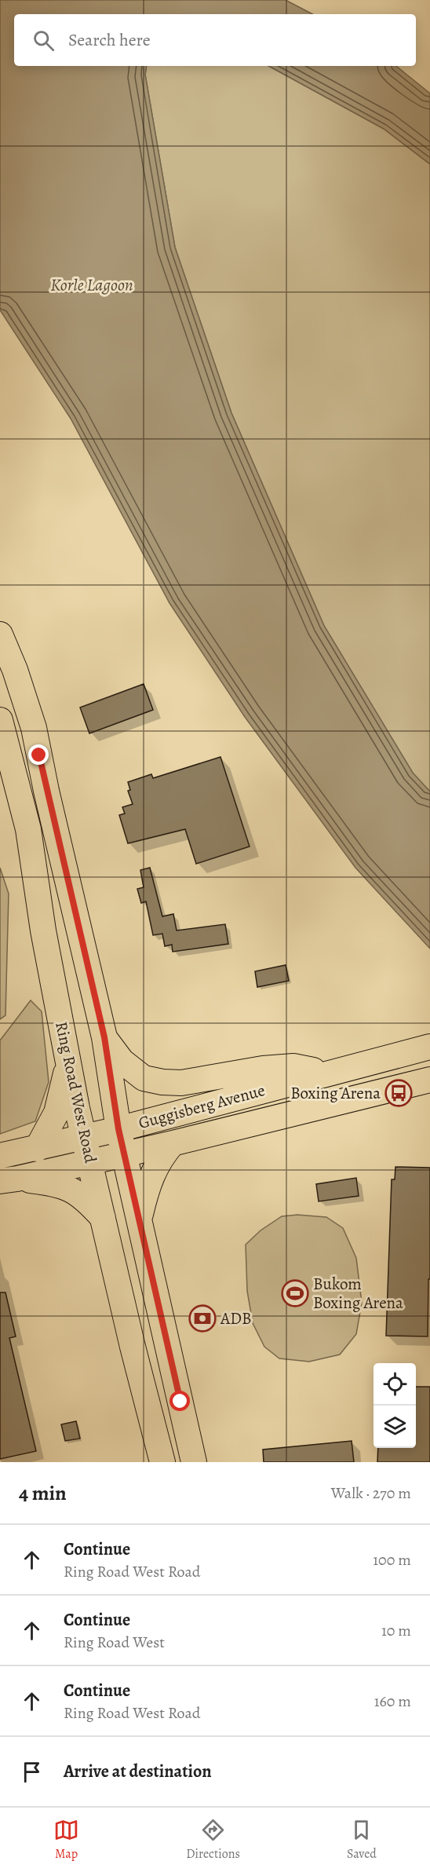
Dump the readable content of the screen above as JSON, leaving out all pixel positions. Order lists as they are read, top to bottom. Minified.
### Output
{"streets":{"main road":["Ring Road West Road","Guggisberg Avenue"]},"crossings":[["Ring Road West Road","Guggisberg Avenue"]],"water":["Korle Lagoon"],"places":{"bus stop":["Boxing Arena"],"sports":["Bukom Boxing Arena"],"bank":["ADB"]},"page":{"search":"Search here","heading":["4 min","Walk · 270 m"],"list":[["Continue","Ring Road West Road","100 m"],["Continue","Ring Road West","10 m"],["Continue","Ring Road West Road","160 m"],"Arrive at destination"],"nav":["Map","Directions","Saved"]}}
